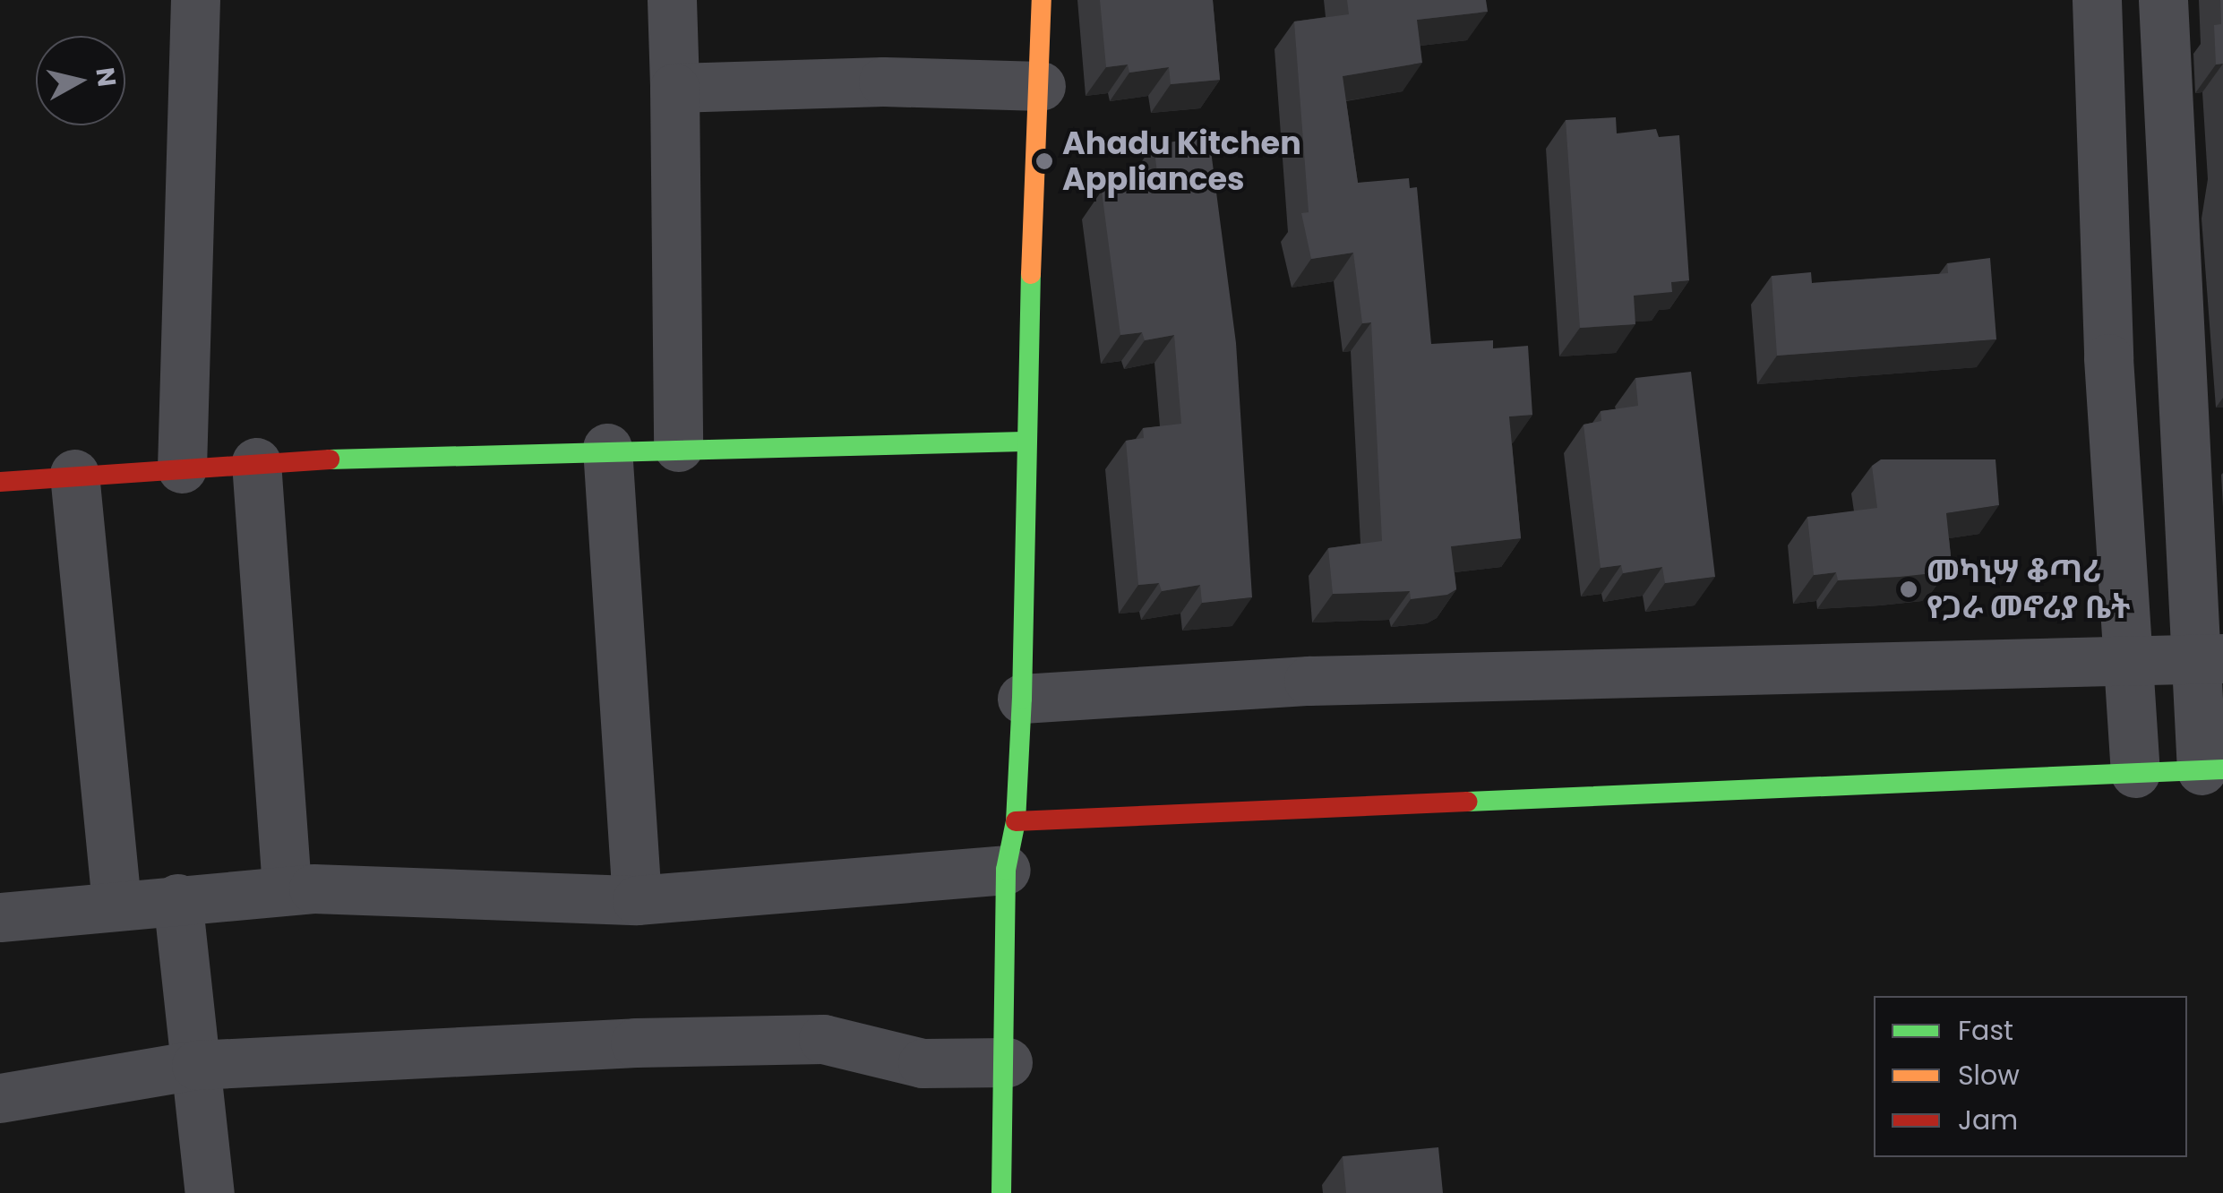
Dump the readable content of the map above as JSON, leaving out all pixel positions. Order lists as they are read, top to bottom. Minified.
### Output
{"places":["Ahadu Kitchen Appliances","መካኒሣ ቆጣሪ የጋራ መኖሪያ ቤት"],"legend":["Fast","Slow","Jam"],"north":"right"}
